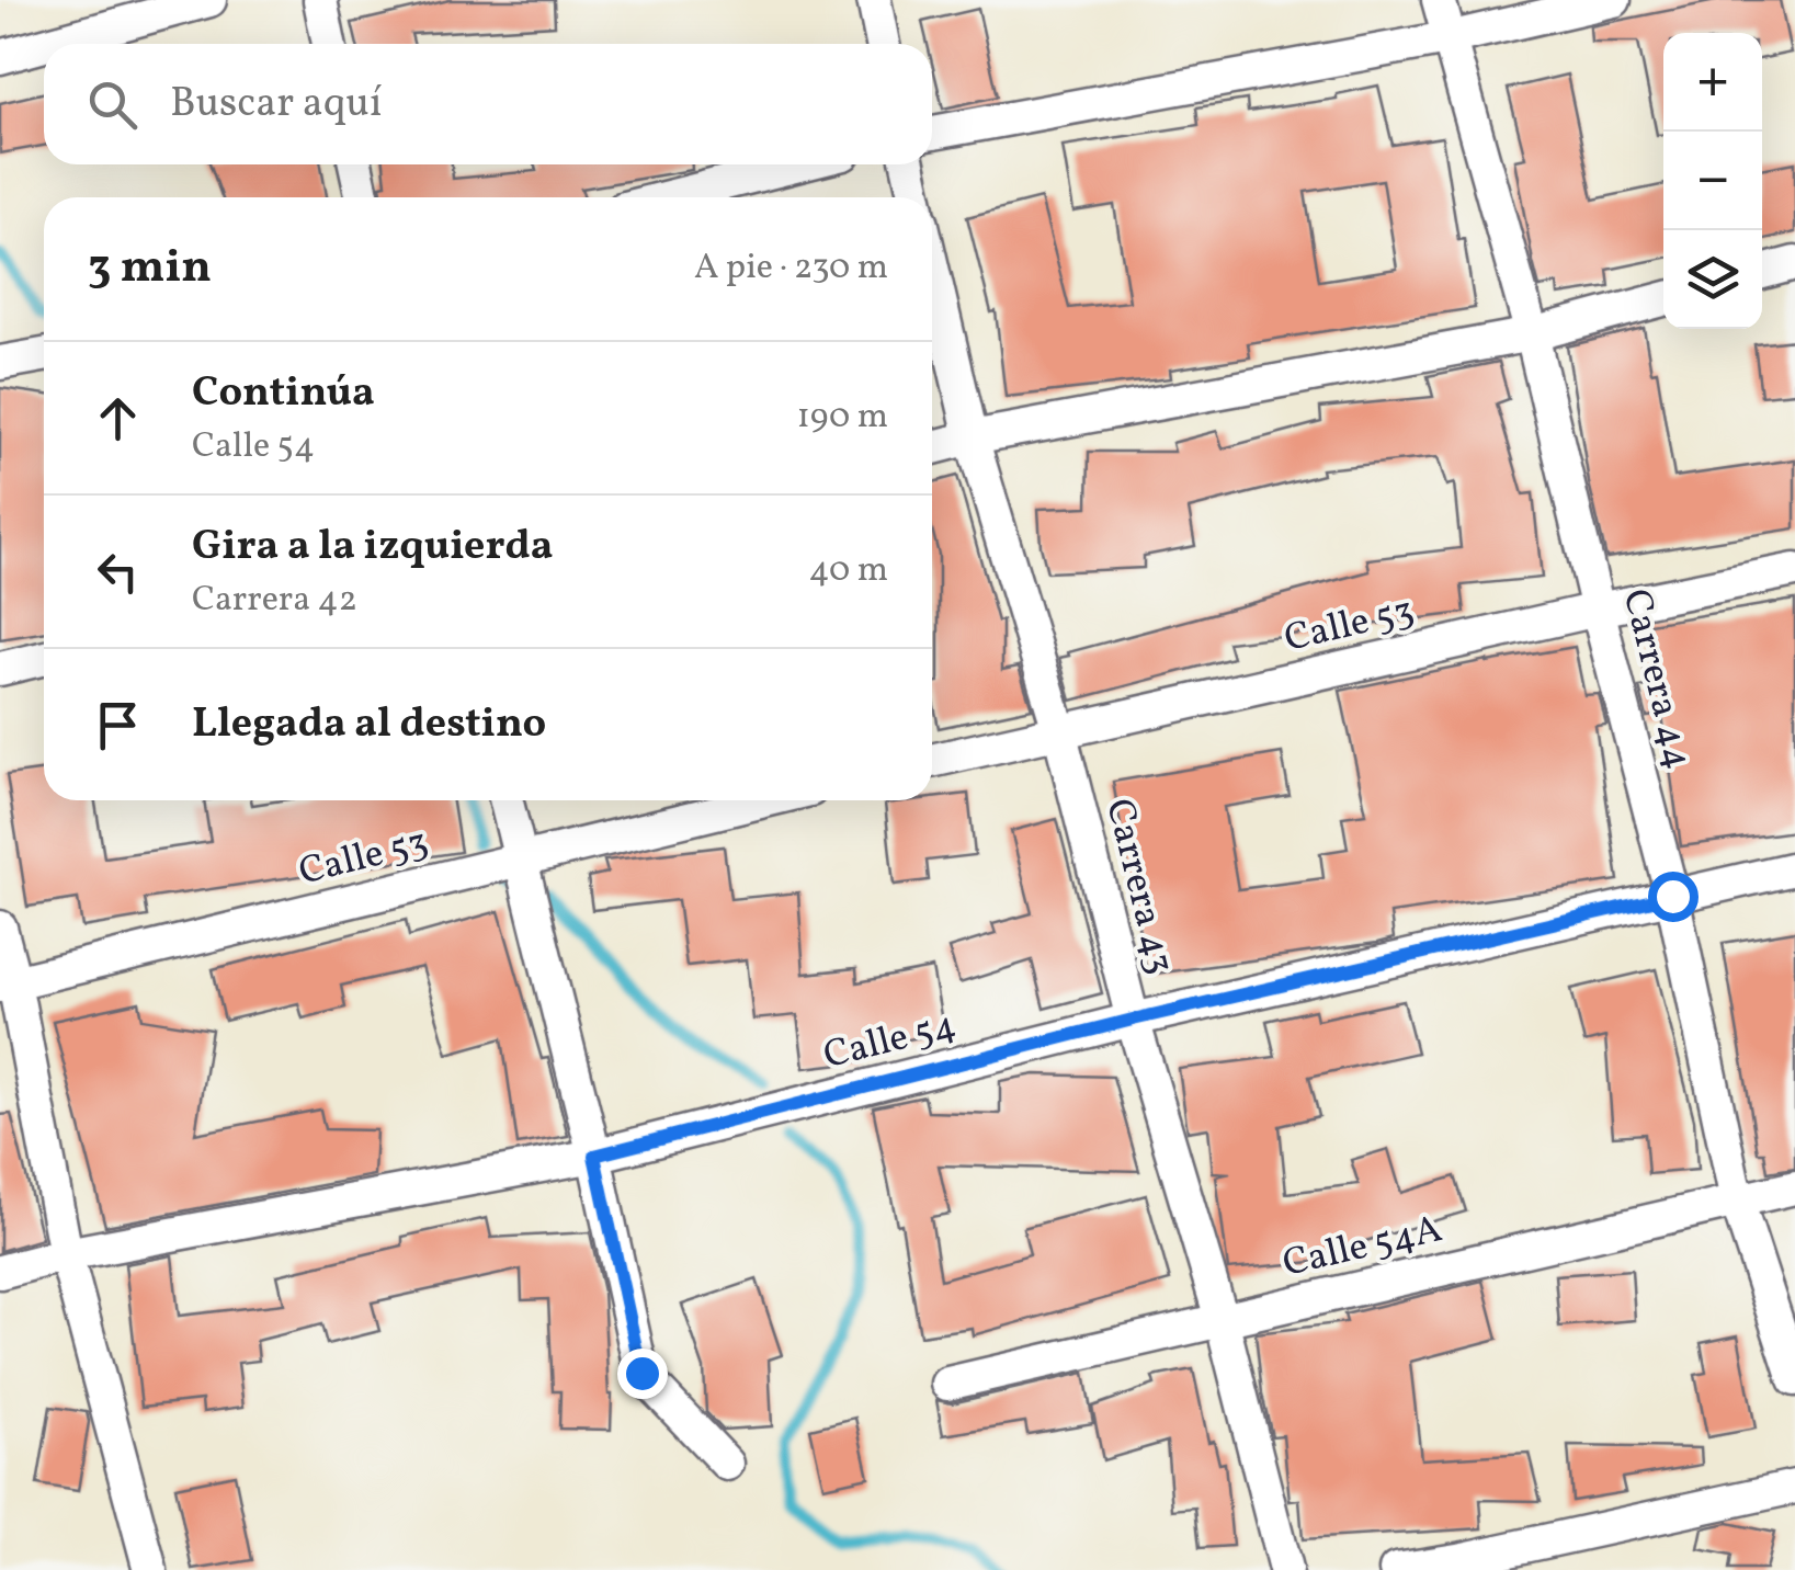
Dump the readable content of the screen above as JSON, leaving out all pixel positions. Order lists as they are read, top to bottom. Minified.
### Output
{"streets":{"street":["Calle 53","Carrera 44","Carrera 43","Calle 54","Calle 54A"]},"crossings":[["Calle 53","Carrera 44"],["Calle 53","Carrera 43"],["Carrera 44","Calle 54"],["Carrera 44","Calle 54A"],["Carrera 43","Calle 54"],["Carrera 43","Calle 54A"]],"page":{"map_buttons":["+","−"],"search":"Buscar aquí","heading":["3 min","A pie · 230 m"],"list":[["Continúa","Calle 54","190 m"],["Gira a la izquierda","Carrera 42","40 m"],"Llegada al destino"]}}
